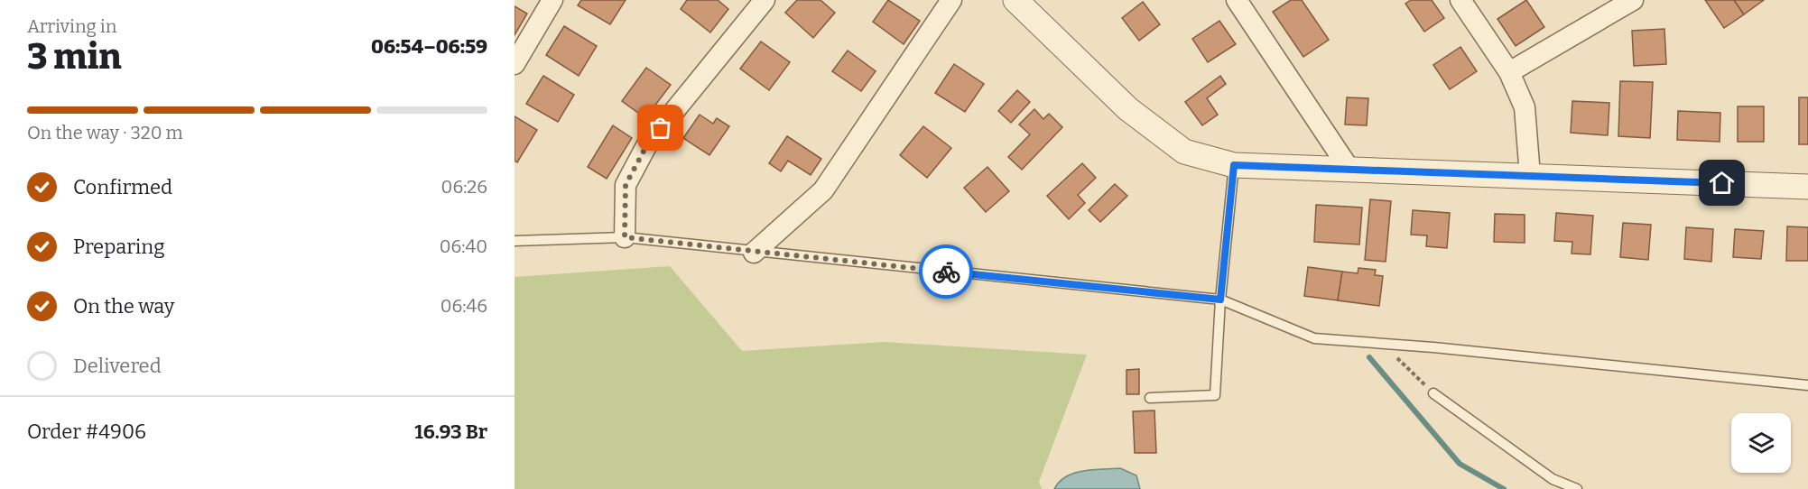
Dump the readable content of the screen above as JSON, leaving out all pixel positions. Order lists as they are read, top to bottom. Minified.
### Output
{"page":{"heading":["3 min","Arriving in","06:54–06:59"],"panel":["Order #4906","16.93 Br"],"bar":"On the way · 320 m","list":[["Confirmed","06:26"],["Preparing","06:40"],["On the way","06:46"],"Delivered"]}}
